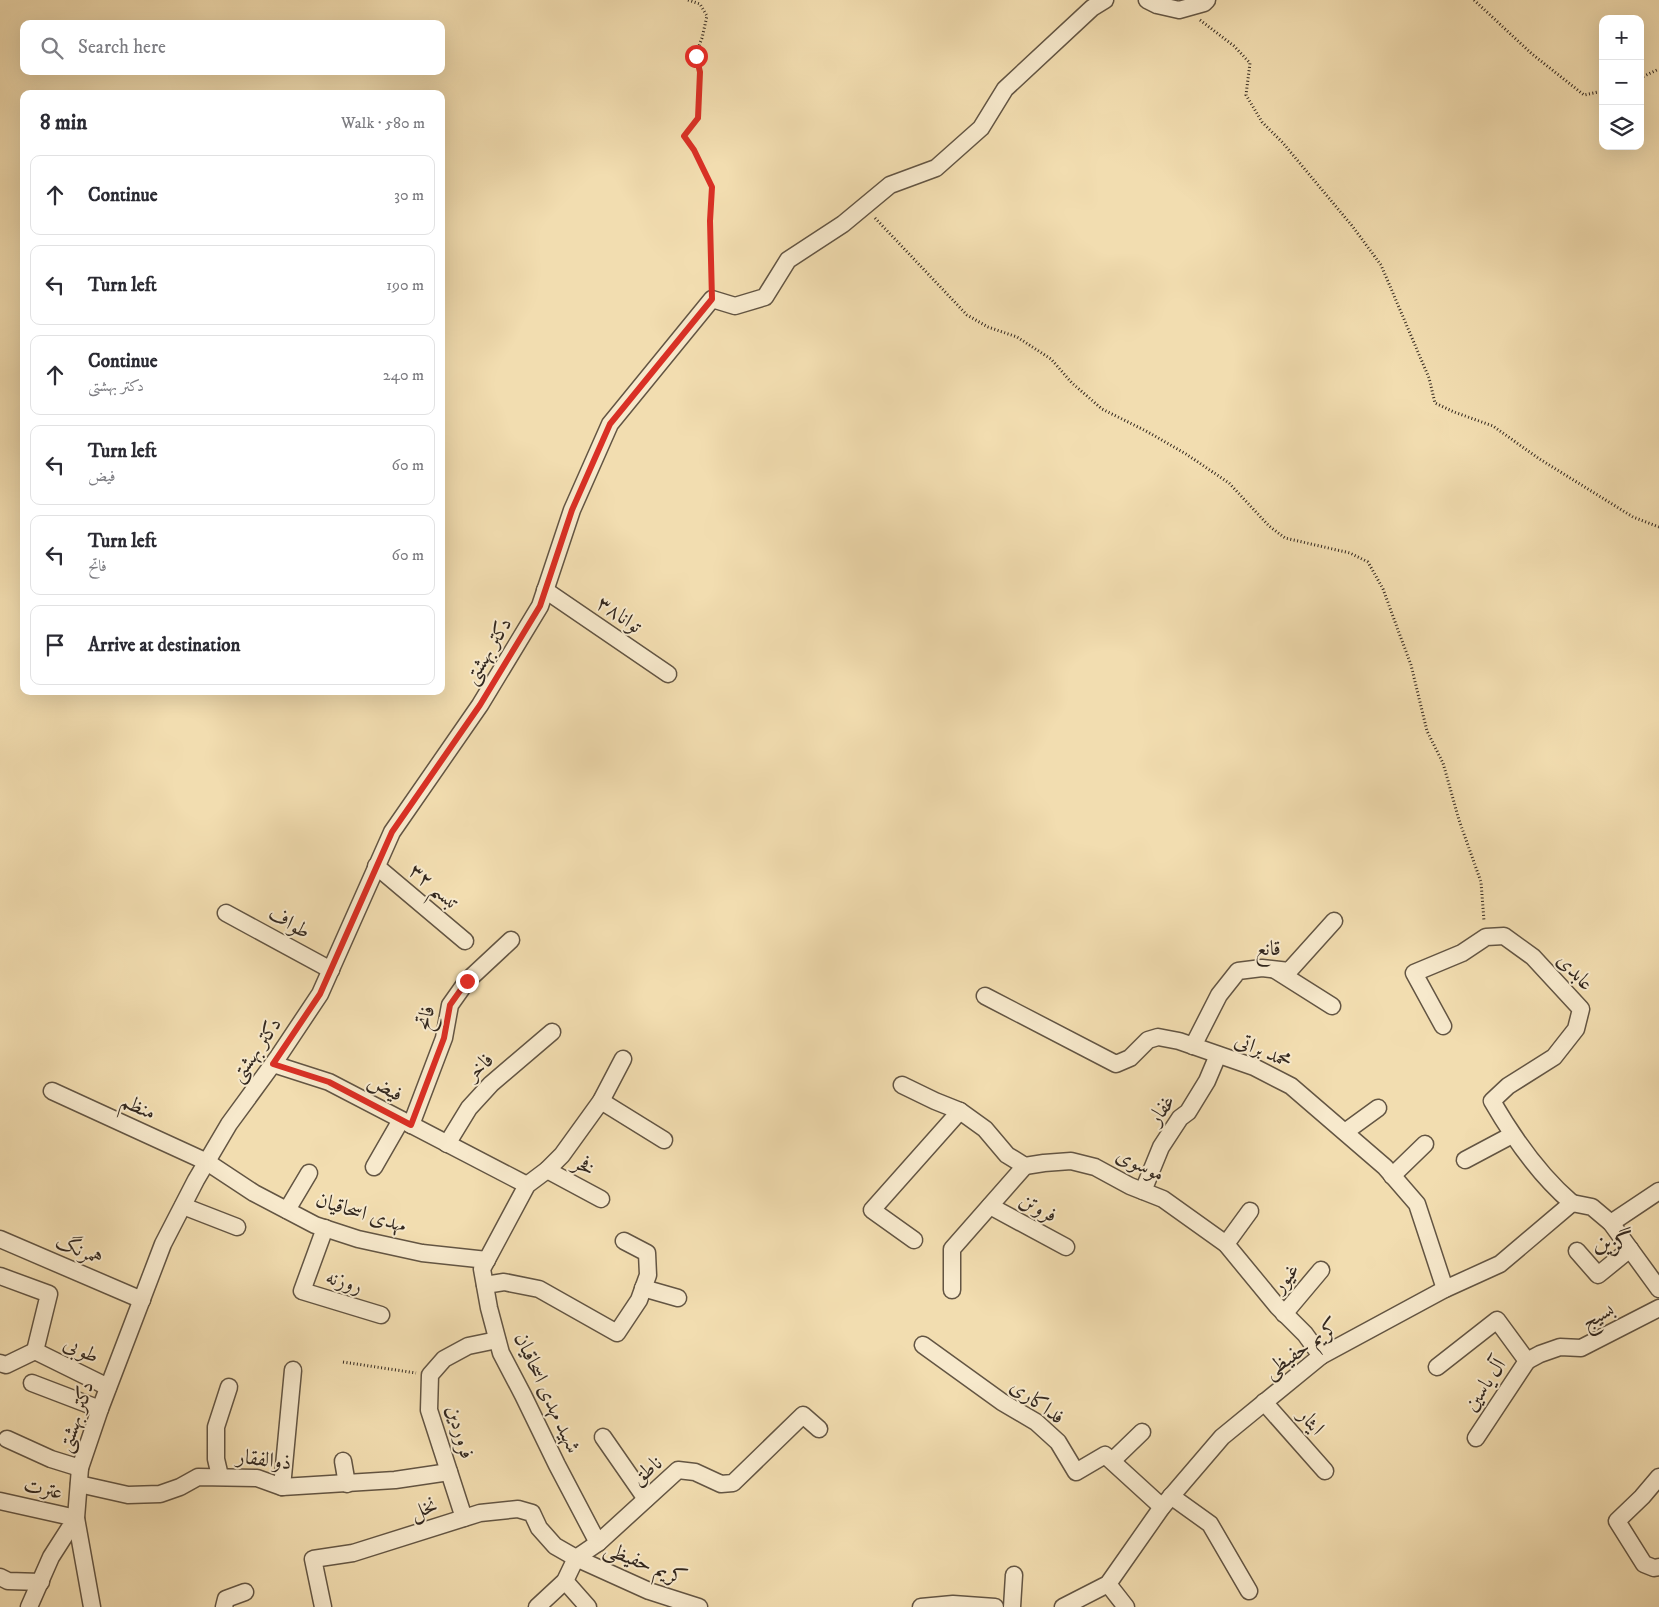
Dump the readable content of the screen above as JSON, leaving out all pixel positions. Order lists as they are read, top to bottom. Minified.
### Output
{"streets":{"street":["توانا۳۸","دکتر بهشتی","تبسم ۳۲","طواف","قانع","عابدی","فاتح","محمد براتی","فاخر","فیض","منظم","غفار","موسوی","فخر","فروتن","مهدی اسحاقیان","همرنگ","غیور","روزنه","بسیج","کریم حفیظی","طوبی","آل یاسین","شهید مهدی اسحاقیان","فداکاری","ایثار","فروردین","ذوالفقار","ناطق","عترت","نخل"]},"crossings":[["توانا۳۸","دکتر بهشتی"],["دکتر بهشتی","تبسم ۳۲"],["دکتر بهشتی","طواف"],["دکتر بهشتی","فیض"],["دکتر بهشتی","منظم"],["دکتر بهشتی","مهدی اسحاقیان"],["دکتر بهشتی","همرنگ"],["دکتر بهشتی","طوبی"],["دکتر بهشتی","ذوالفقار"],["دکتر بهشتی","عترت"],["قانع","محمد براتی"],["عابدی","کریم حفیظی"],["فاتح","فیض"],["محمد براتی","غفار"],["محمد براتی","کریم حفیظی"],["فاخر","فیض"],["فیض","شهید مهدی اسحاقیان"],["منظم","مهدی اسحاقیان"],["غفار","موسوی"],["موسوی","غیور"],["موسوی","کریم حفیظی"],["فخر","شهید مهدی اسحاقیان"],["مهدی اسحاقیان","روزنه"],["مهدی اسحاقیان","شهید مهدی اسحاقیان"],["بسیج","آل یاسین"],["کریم حفیظی","ایثار"],["کریم حفیظی","ناطق"],["کریم حفیظی","نخل"],["شهید مهدی اسحاقیان","ناطق"],["فروردین","ذوالفقار"],["فروردین","نخل"],["ناطق","نخل"]],"districts":["گزین"],"page":{"map_buttons":["+","−"],"search":"Search here","heading":["8 min","Walk · 580 m"],"list":[["Continue","30 m"],["Turn left","190 m"],["Continue","دکتر بهشتی","240 m"],["Turn left","فیض","60 m"],["Turn left","فاتح","60 m"],"Arrive at destination"]}}
